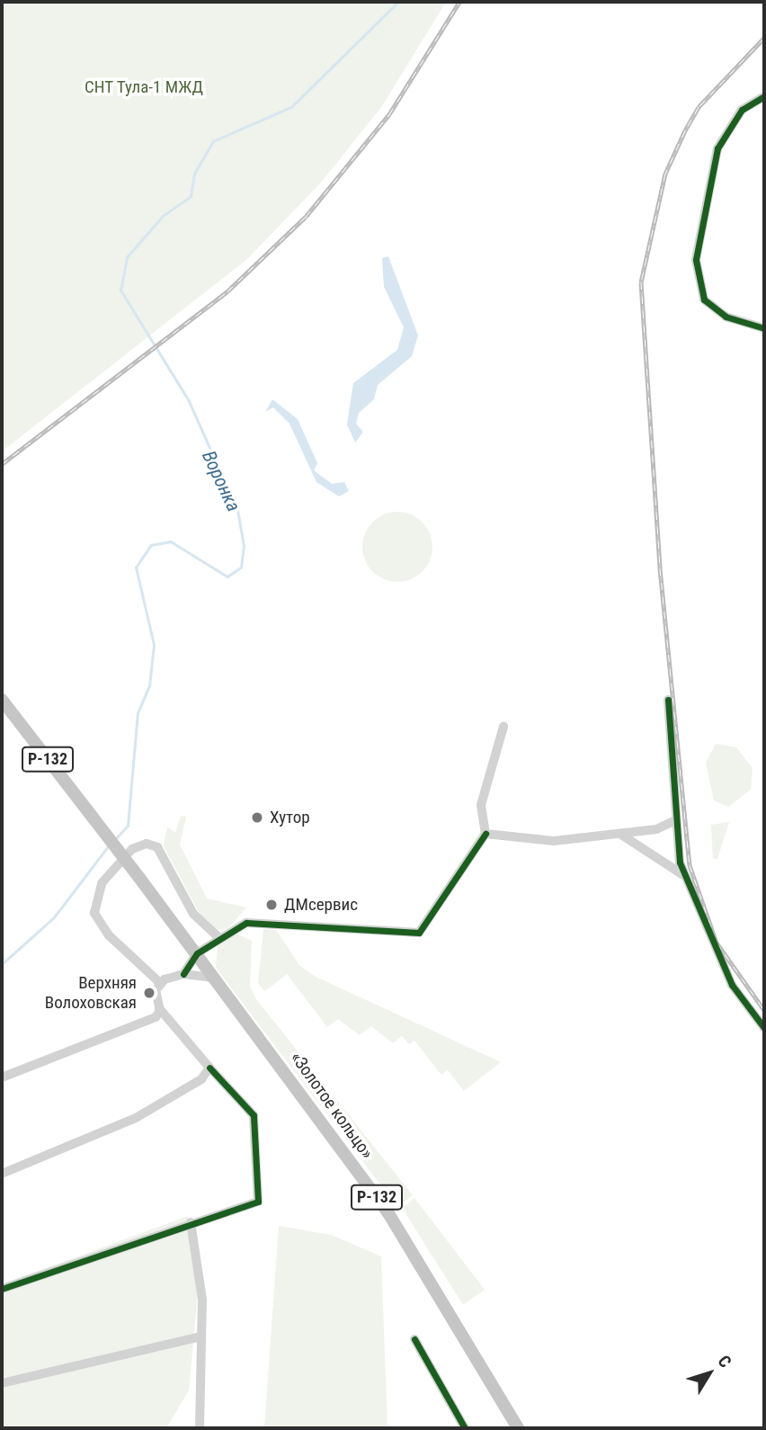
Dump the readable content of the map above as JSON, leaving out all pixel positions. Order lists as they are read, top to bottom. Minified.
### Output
{"streets":{"main road":["Р-132","«Золотое кольцо»"]},"water":["Воронка"],"parks":["СНТ Тула-1 МЖД"],"places":["Хутор","ДМсервис","Верхняя Волоховская"],"north":"top right"}
